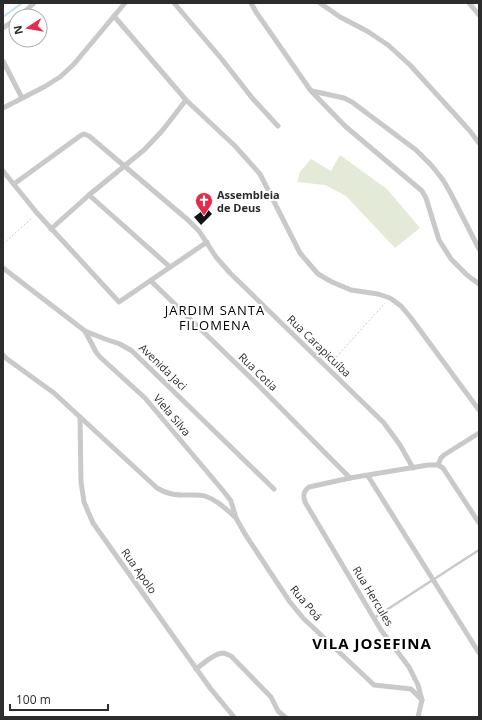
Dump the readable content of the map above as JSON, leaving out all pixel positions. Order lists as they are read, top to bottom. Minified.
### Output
{"streets":{"street":["Rua Carapicuíba","Avenida Jaci","Rua Cotia","Viela Silva","Rua Apolo","Rua Hercules","Rua Poá"]},"crossings":[["Avenida Jaci","Viela Silva"],["Rua Cotia","Rua Hercules"],["Viela Silva","Rua Poá"],["Rua Hercules","Rua Poá"]],"districts":["JARDIM SANTA FILOMENA","VILA JOSEFINA"],"places":{"church":["Assembleia de Deus"]},"scale_bar":"100 m","north":"left"}
